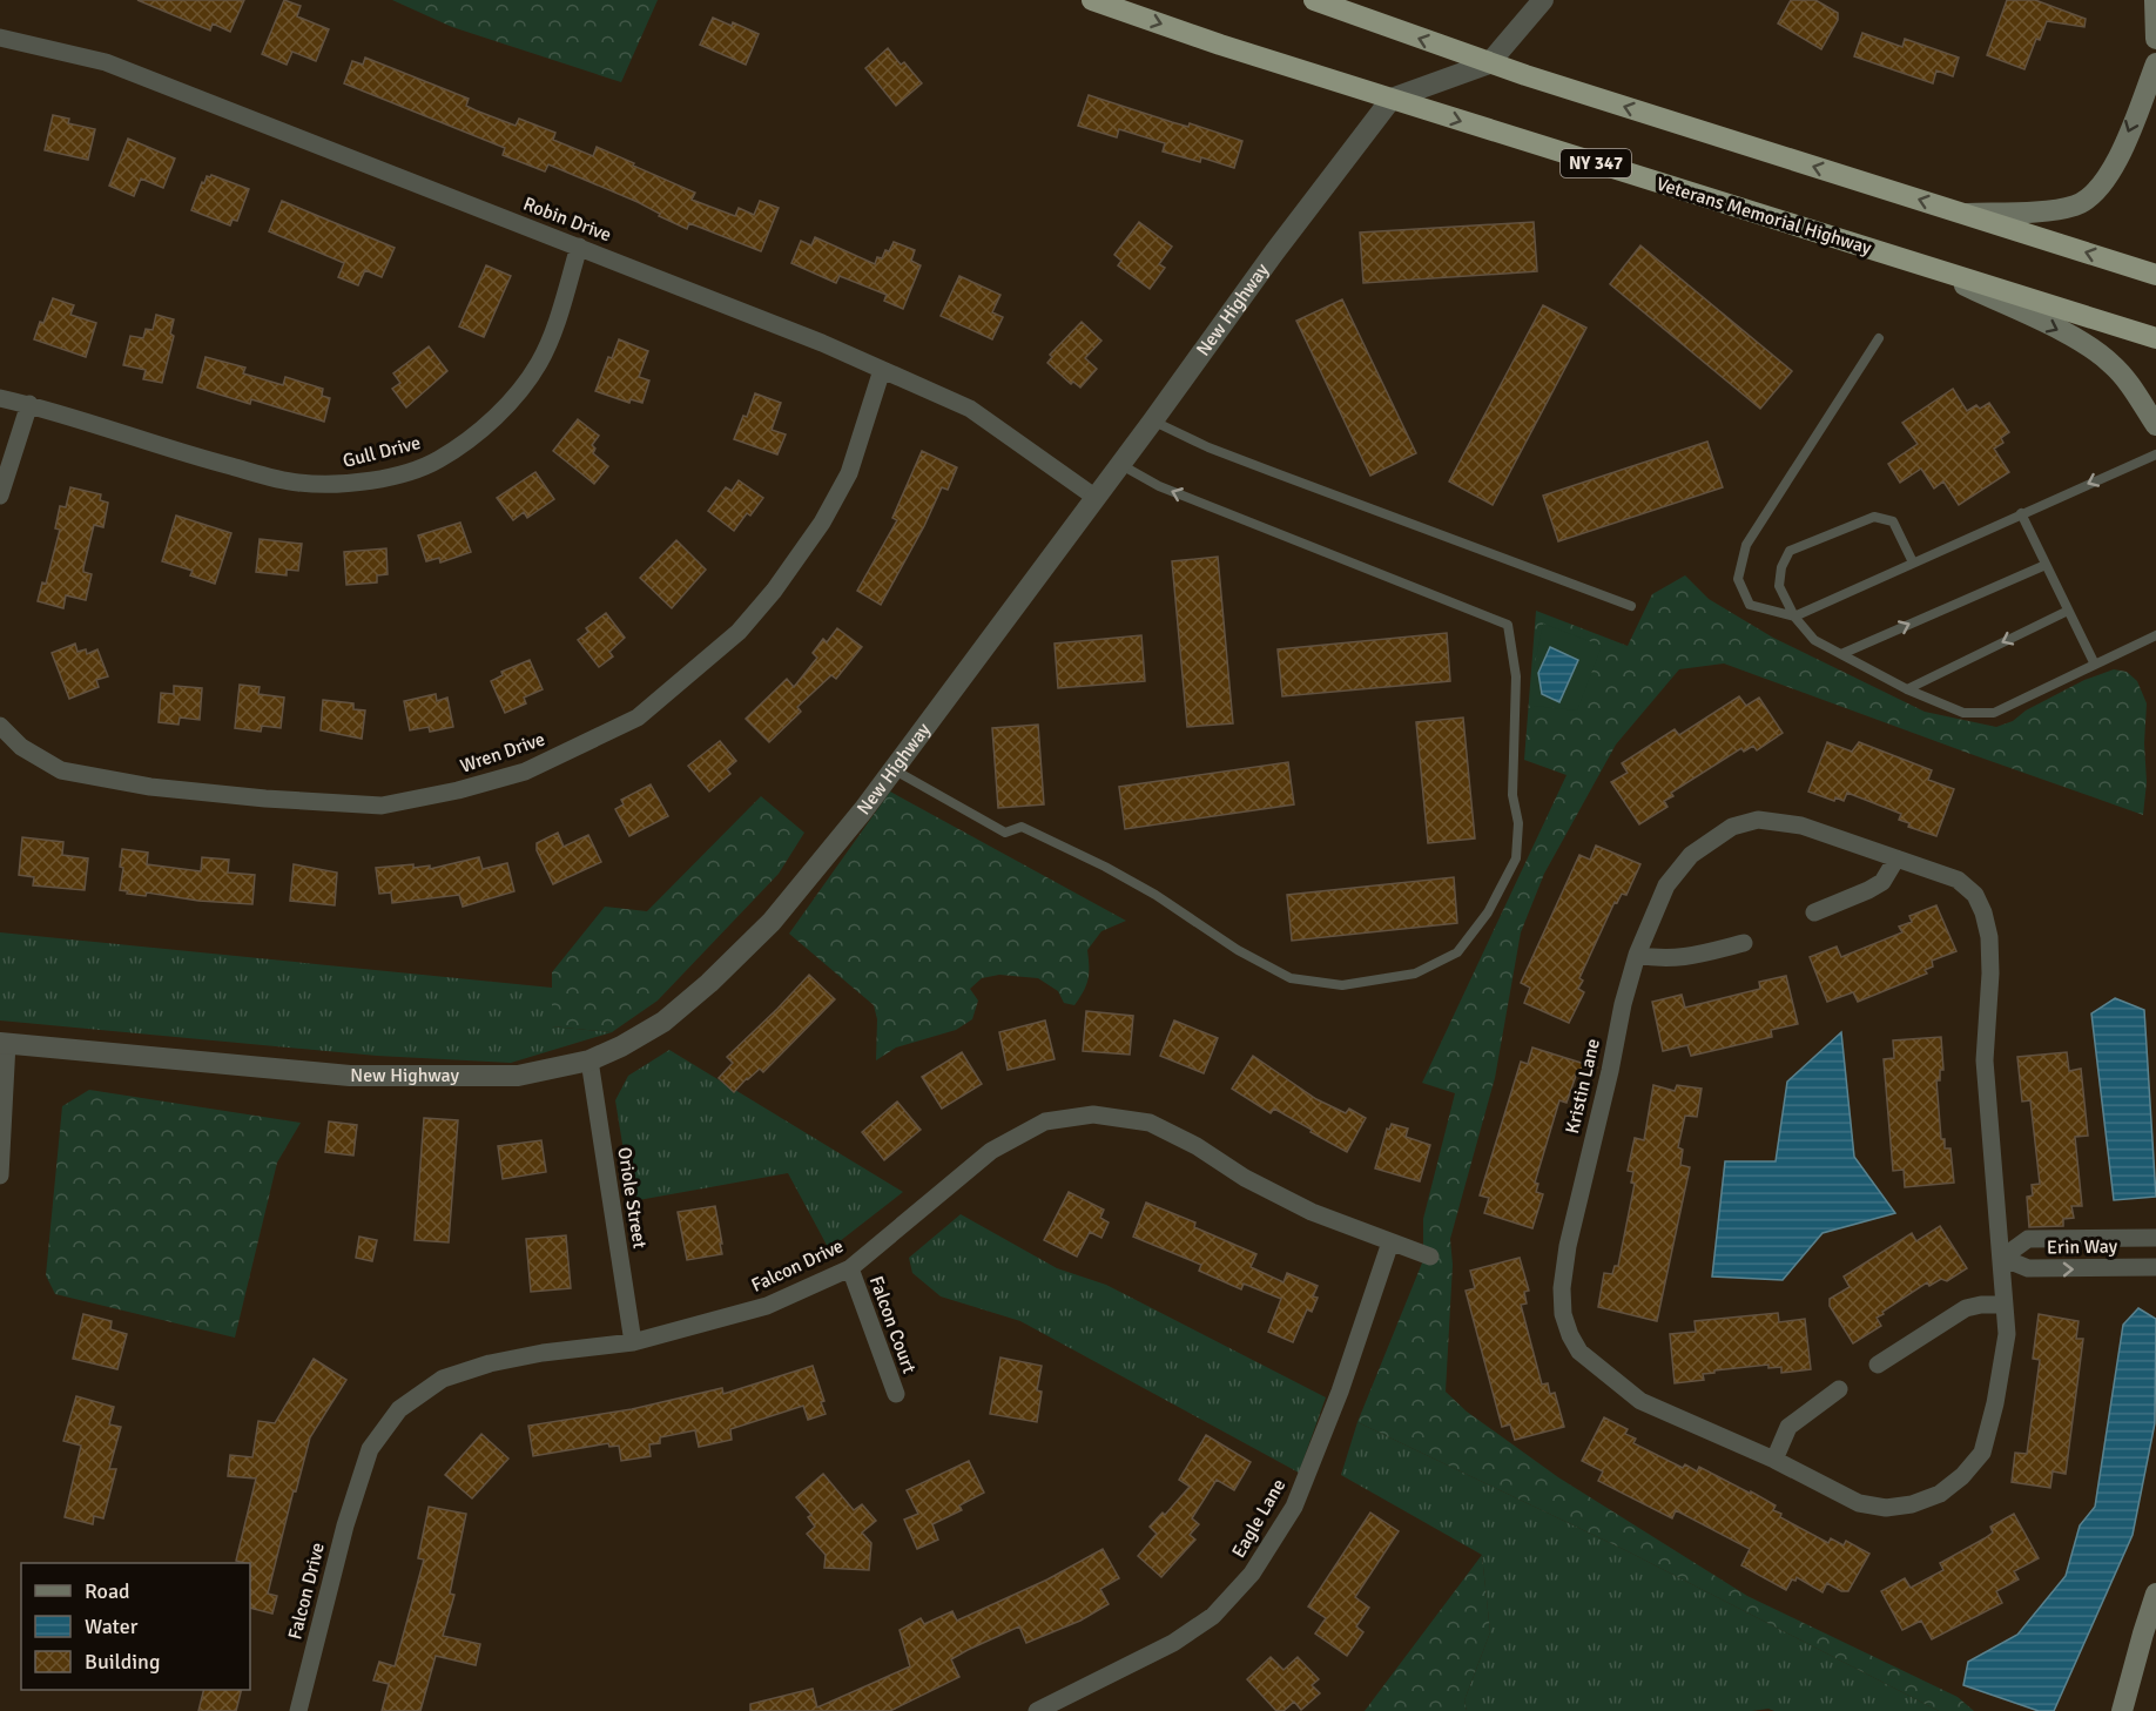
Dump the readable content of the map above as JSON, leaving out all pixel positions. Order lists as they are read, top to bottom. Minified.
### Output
{"streets":{"highway":["NY 347","Veterans Memorial Highway"],"street":["Robin Drive","New Highway","Gull Drive","Wren Drive","Kristin Lane","Oriole Street","Erin Way","Falcon Drive","Falcon Court","Eagle Lane"]},"crossings":[["Veterans Memorial Highway","New Highway"],["Robin Drive","New Highway"],["Robin Drive","Gull Drive"],["Robin Drive","Wren Drive"],["New Highway","Oriole Street"],["Kristin Lane","Erin Way"],["Oriole Street","Falcon Drive"],["Falcon Drive","Falcon Court"],["Falcon Drive","Eagle Lane"]],"legend":["Road","Water","Building"]}
